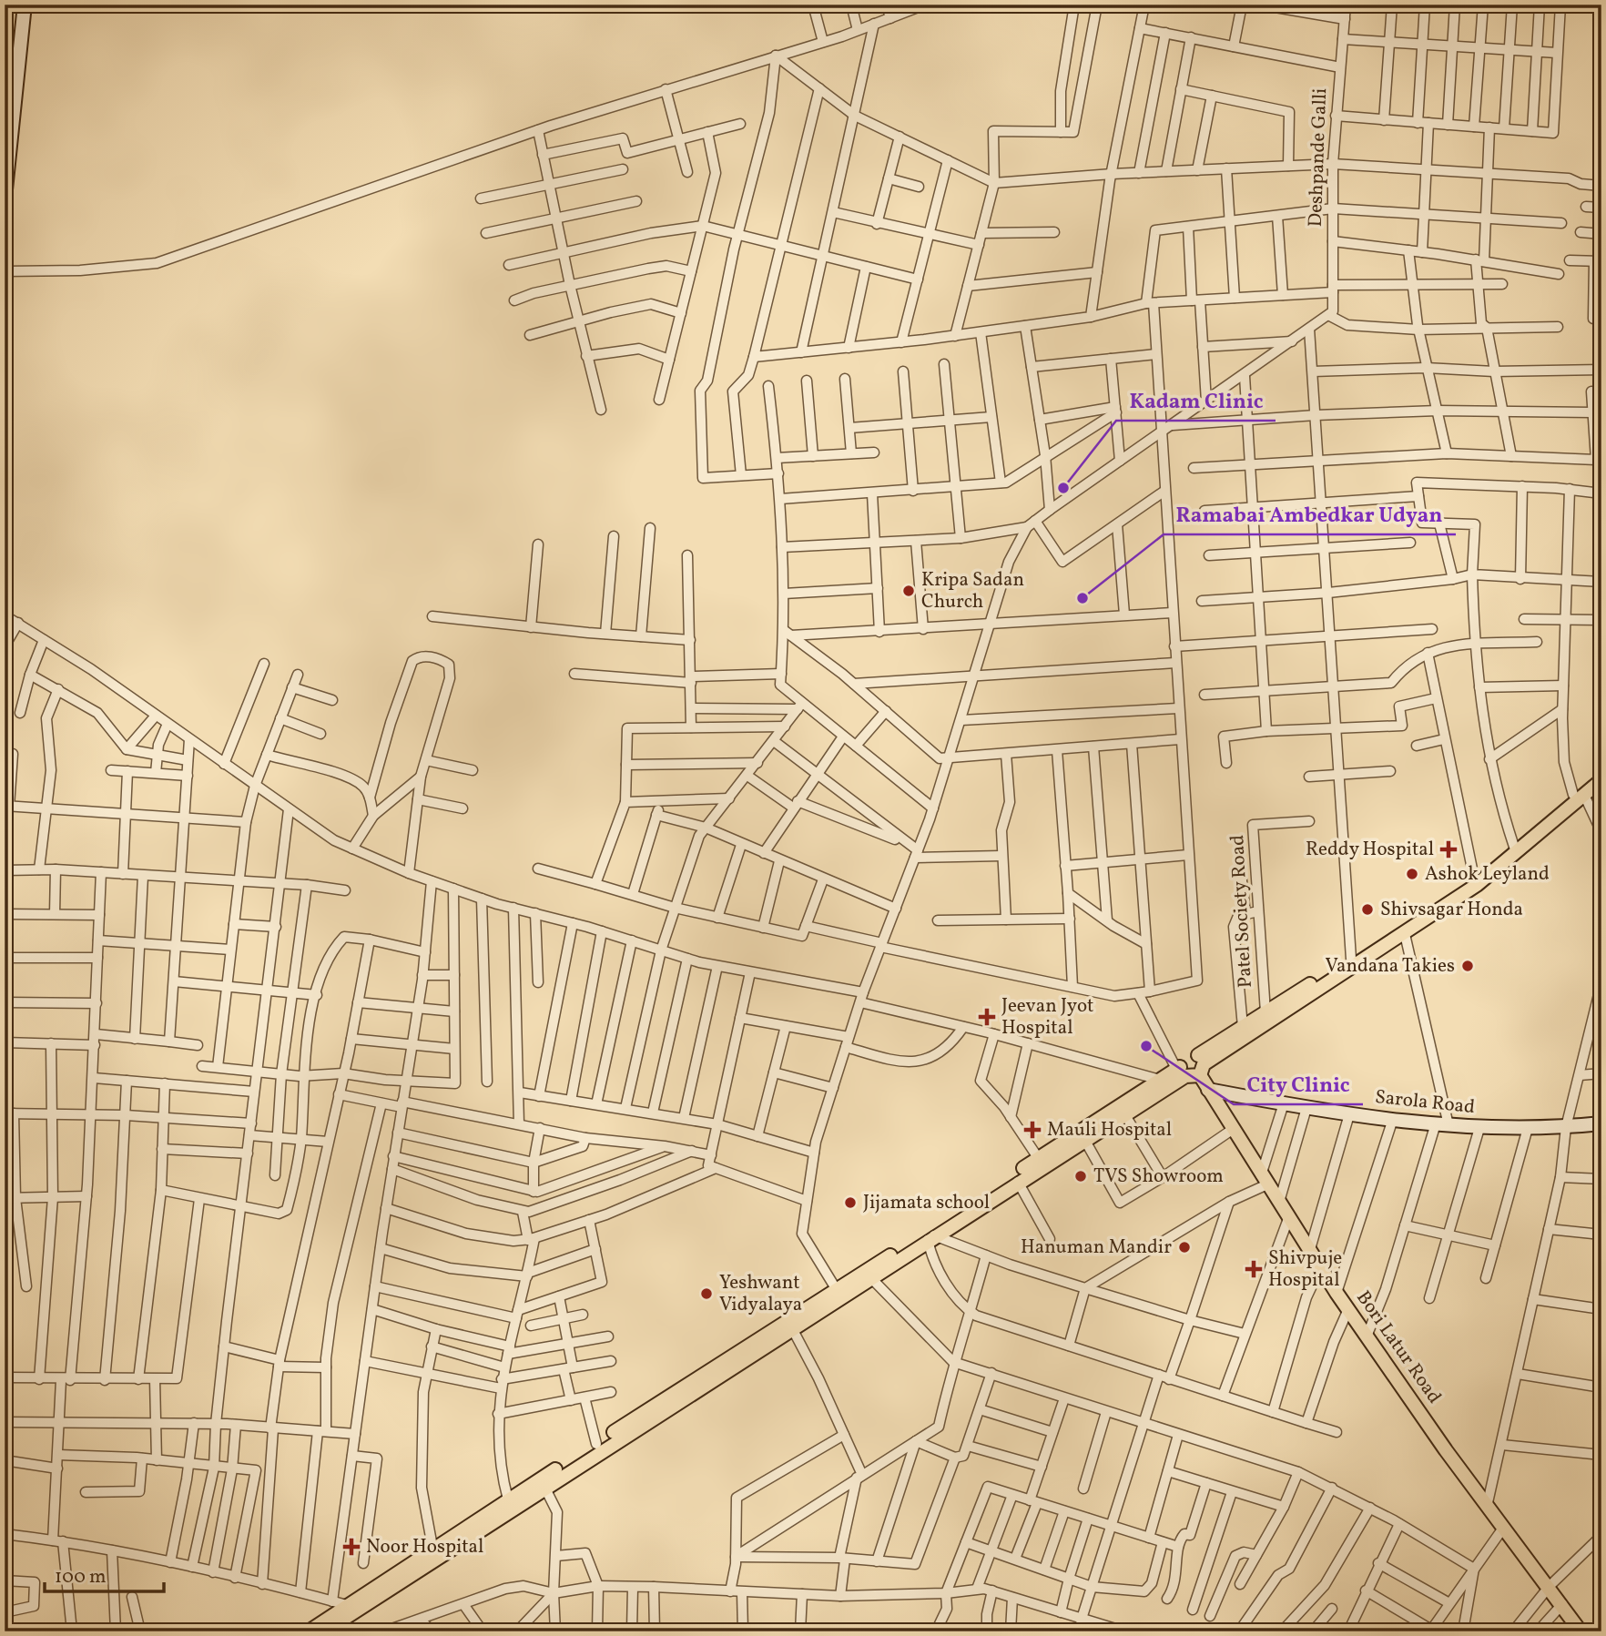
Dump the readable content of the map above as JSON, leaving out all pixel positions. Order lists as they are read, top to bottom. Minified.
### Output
{"streets":{"main road":["Sarola Road","Bori Latur Road"],"street":["Deshpande Galli","Patel Society Road"]},"crossings":[["Sarola Road","Bori Latur Road"]],"places":{"other":["Kadam Clinic","Kripa Sadan Church","Ramabai Ambedkar Udyan","Ashok Leyland","Shivsagar Honda","Vandana Takies","City Clinic","TVS Showroom","Jijamata school","Hanuman Mandir","Yeshwant Vidyalaya"],"health":["Reddy Hospital","Jeevan Jyot Hospital","Mauli Hospital","Shivpuje Hospital","Noor Hospital"]},"scale_bar":"100 m"}
